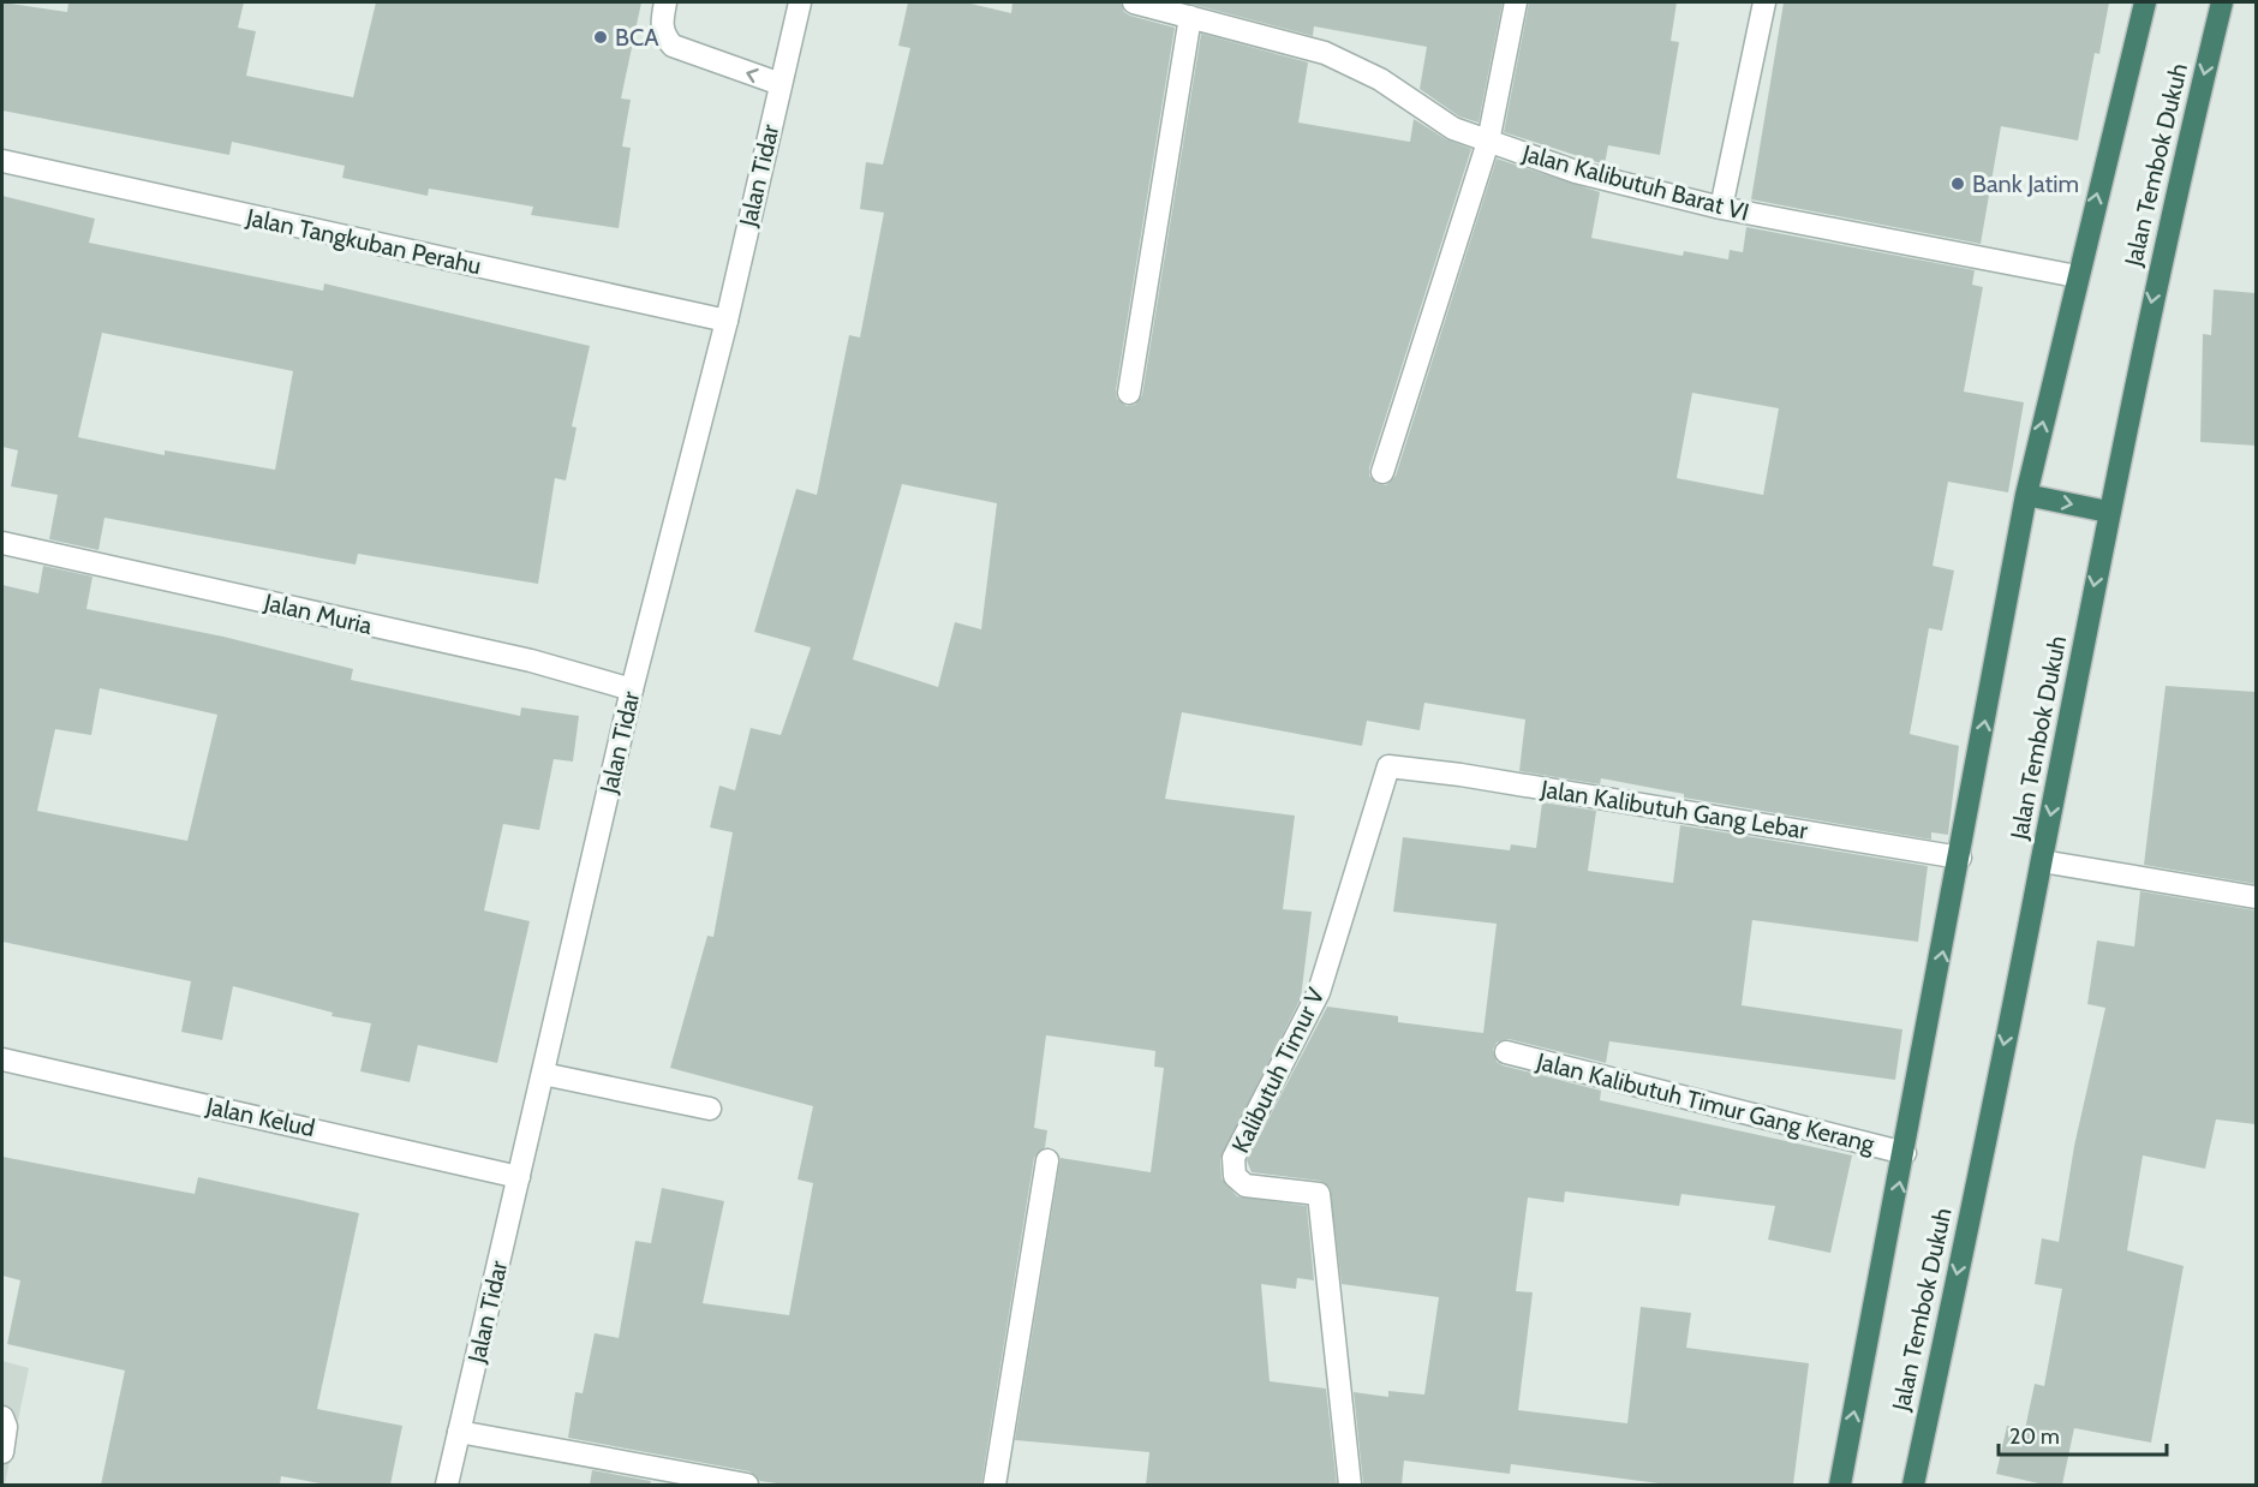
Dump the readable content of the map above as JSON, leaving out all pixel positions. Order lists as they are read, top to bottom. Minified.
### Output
{"streets":{"highway":["Jalan Tembok Dukuh"],"street":["Jalan Tidar","Jalan Kalibutuh Barat VI","Jalan Tangkuban Perahu","Jalan Muria","Jalan Kalibutuh Gang Lebar","Kalibutuh Timur V","Jalan Kalibutuh Timur Gang Kerang","Jalan Kelud"]},"crossings":[["Jalan Tembok Dukuh","Jalan Kalibutuh Barat VI"],["Jalan Tembok Dukuh","Jalan Kalibutuh Gang Lebar"],["Jalan Tembok Dukuh","Jalan Kalibutuh Timur Gang Kerang"],["Jalan Tidar","Jalan Tangkuban Perahu"],["Jalan Tidar","Jalan Muria"],["Jalan Tidar","Jalan Kelud"],["Jalan Kalibutuh Gang Lebar","Kalibutuh Timur V"]],"places":["BCA","Bank Jatim"],"scale_bar":"20 m"}
